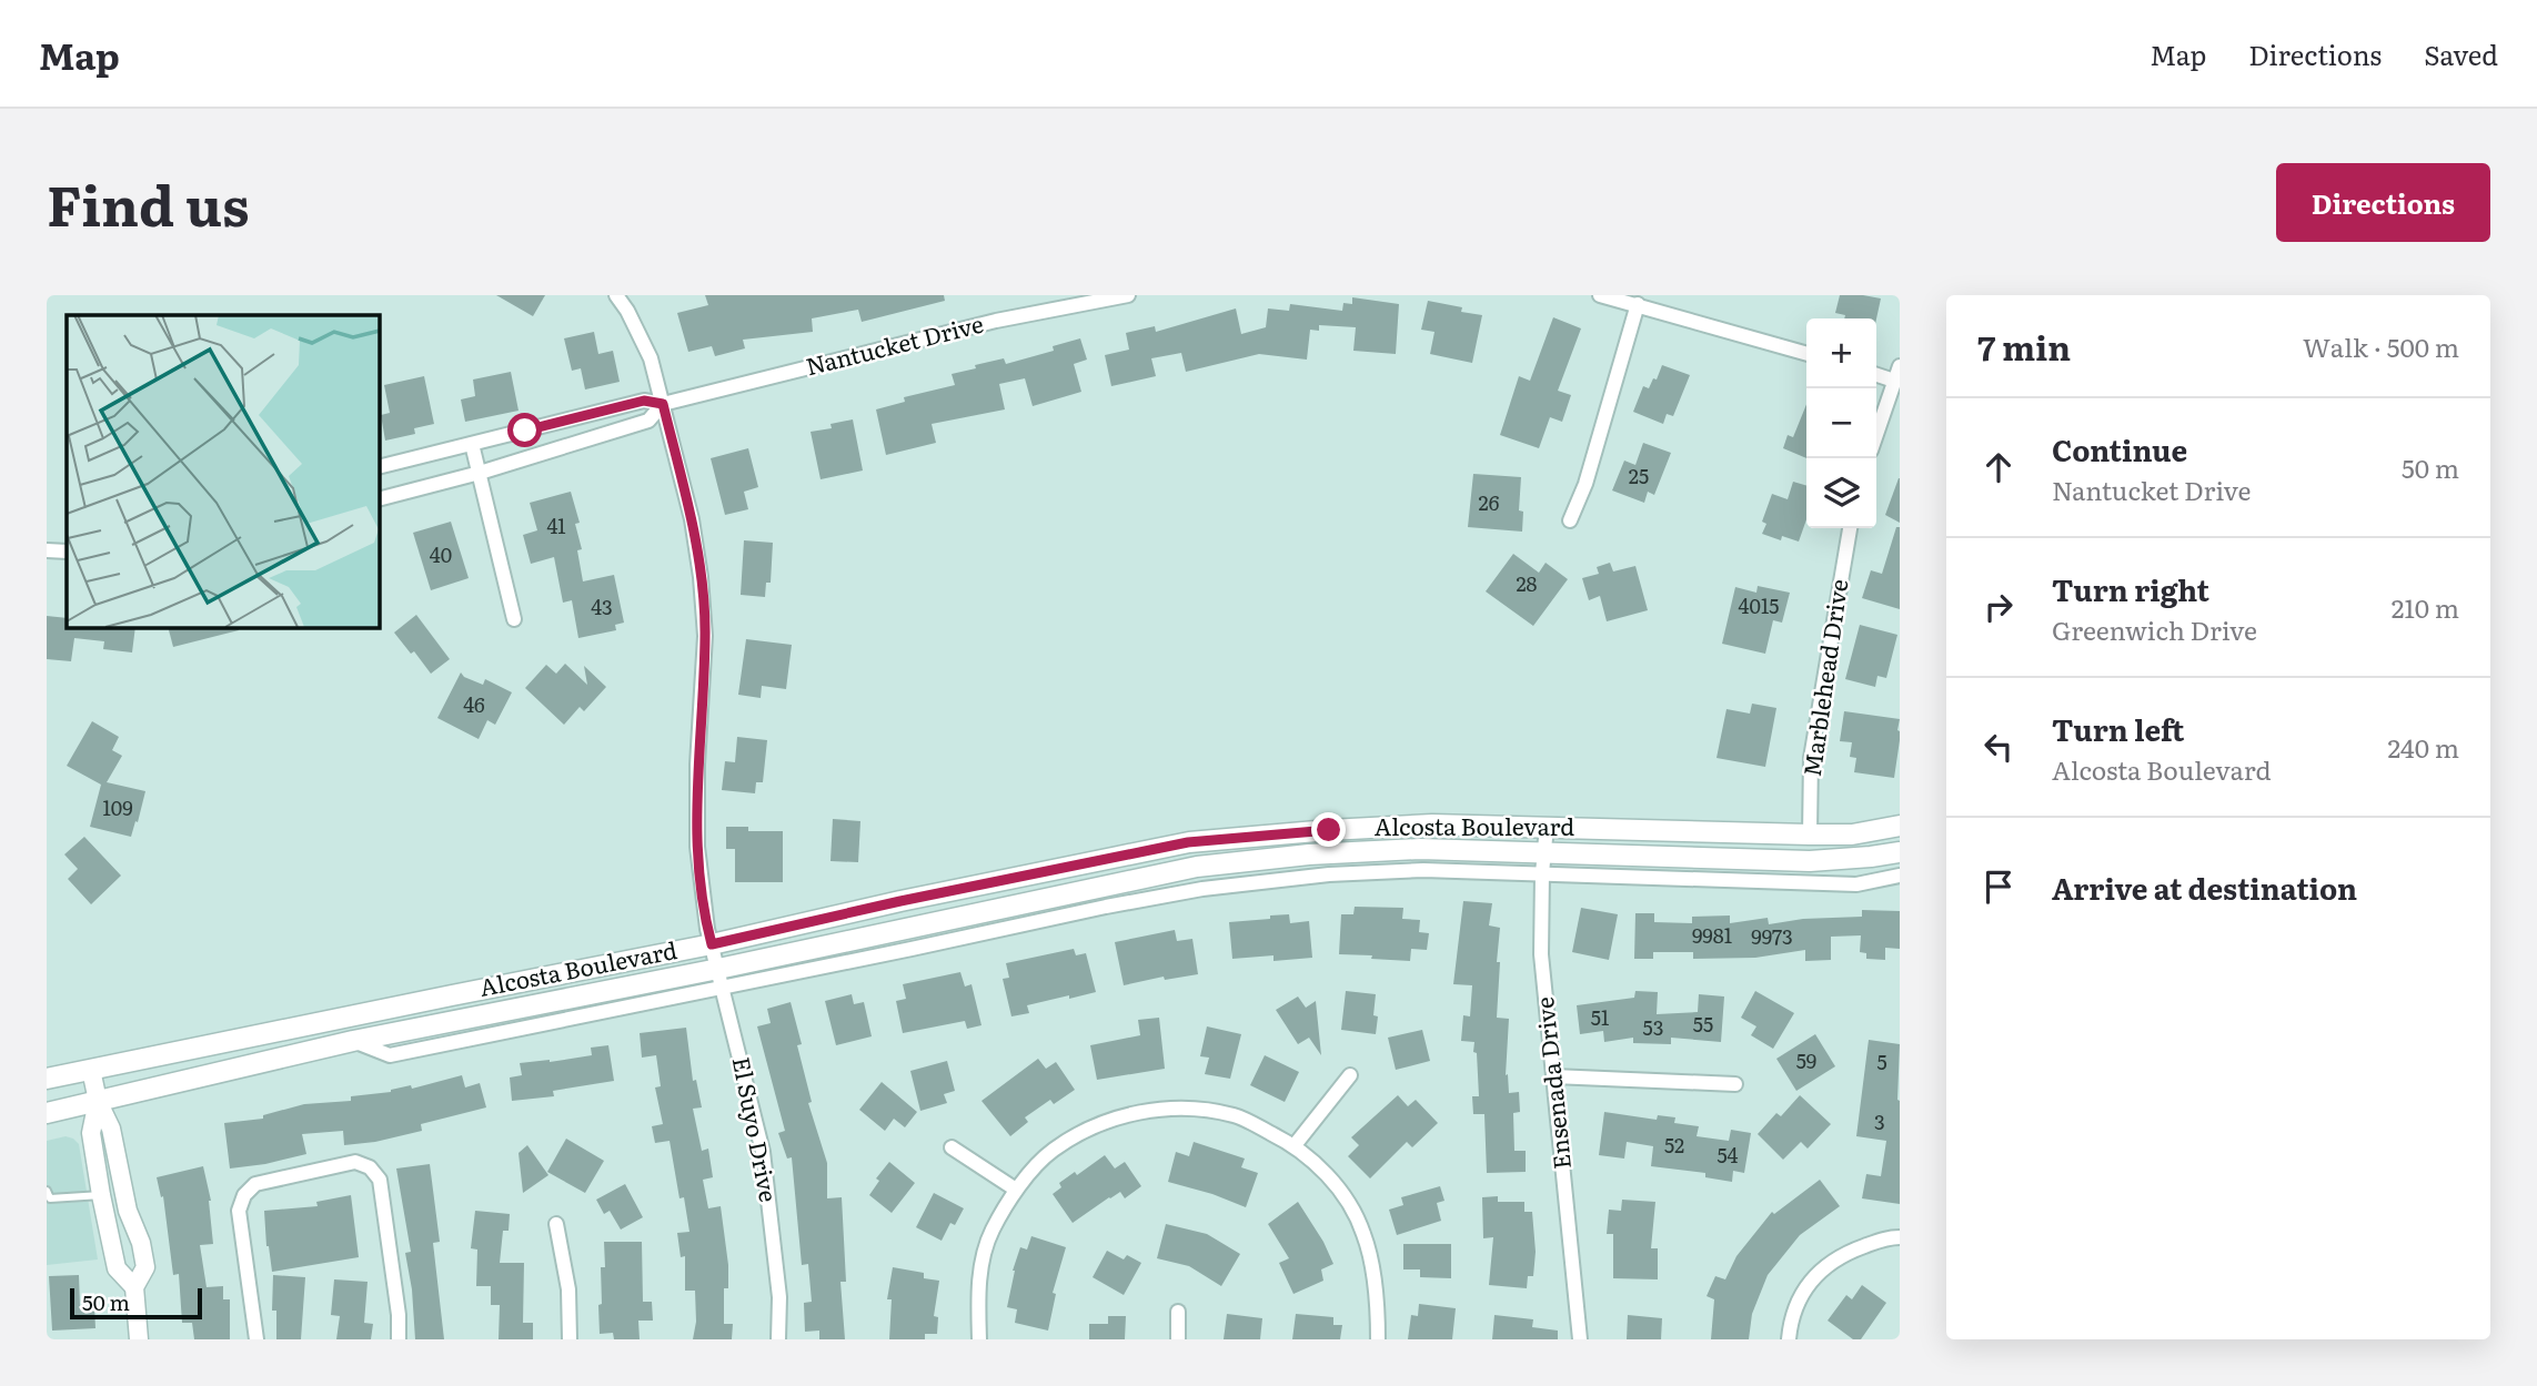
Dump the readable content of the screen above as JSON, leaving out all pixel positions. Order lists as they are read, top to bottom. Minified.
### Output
{"streets":{"main road":["Alcosta Boulevard"],"street":["Nantucket Drive","Marblehead Drive","Ensenada Drive","El Suyo Drive"]},"crossings":[["Nantucket Drive","El Suyo Drive"],["Marblehead Drive","Alcosta Boulevard"],["Alcosta Boulevard","Ensenada Drive"],["Alcosta Boulevard","El Suyo Drive"]],"house_numbers":["25","26","41","40","28","4015","43","46","109","9981","9973","51","55","53","59","5","3","52","54"],"scale_bar":"50 m","page":{"header":"Map","nav":["Map","Directions","Saved"],"title":"Find us","buttons":"Directions","heading":["7 min","Walk · 500 m"],"map_buttons":["+","−"],"list":[["Continue","Nantucket Drive","50 m"],["Turn right","Greenwich Drive","210 m"],["Turn left","Alcosta Boulevard","240 m"],"Arrive at destination"],"scale":"50 m"}}
